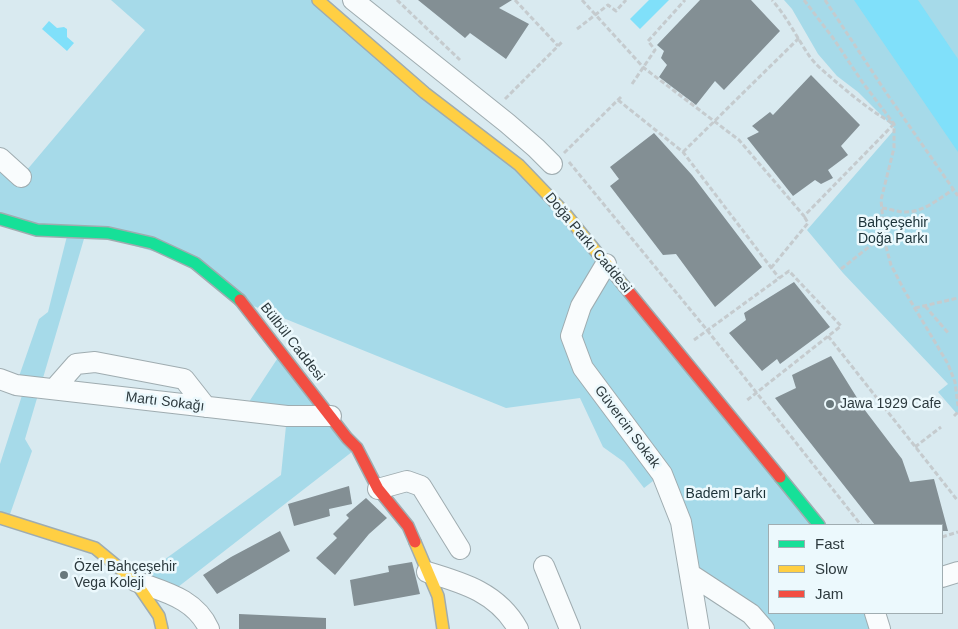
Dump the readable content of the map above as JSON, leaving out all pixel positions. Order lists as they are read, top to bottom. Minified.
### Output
{"streets":{"street":["Doğa Parkı Caddesi","Bülbül Caddesi","Martı Sokağı","Güvercin Sokak"]},"crossings":[["Doğa Parkı Caddesi","Güvercin Sokak"],["Bülbül Caddesi","Martı Sokağı"]],"parks":["Bahçeşehir Doğa Parkı","Badem Parkı"],"places":["Jawa 1929 Cafe","Özel Bahçeşehir Vega Koleji"],"legend":["Fast","Slow","Jam"]}
